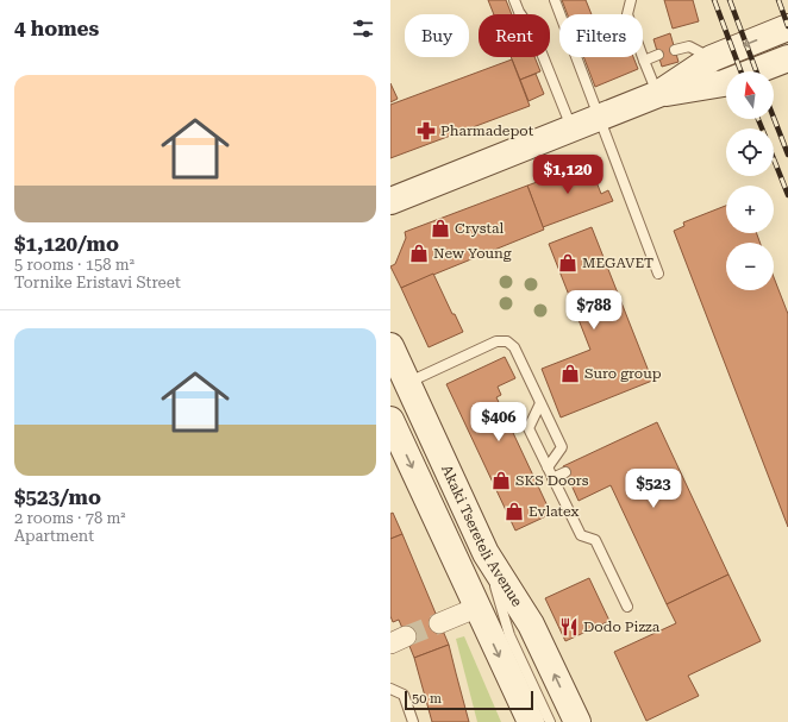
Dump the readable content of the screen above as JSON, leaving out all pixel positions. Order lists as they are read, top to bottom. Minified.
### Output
{"streets":{"main road":["Akaki Tsereteli Avenue"]},"places":{"pharmacy":["Pharmadepot"],"shop":["Crystal","New Young","MEGAVET","Suro group","SKS Doors","Evlatex"],"restaurant":["Dodo Pizza"]},"scale_bar":"50 m","north":"top","page":{"heading":"4 homes","chip":["Buy","Rent","Filters"],"list":[{"name":"$1,120/mo","note":"5 rooms · 158 m² · Tornike Eristavi Street"},{"name":"$523/mo","note":"2 rooms · 78 m² · Apartment"}],"map_buttons":["+","−"],"price":["$1,120","$788","$406","$523"],"scale":"50 m"}}
